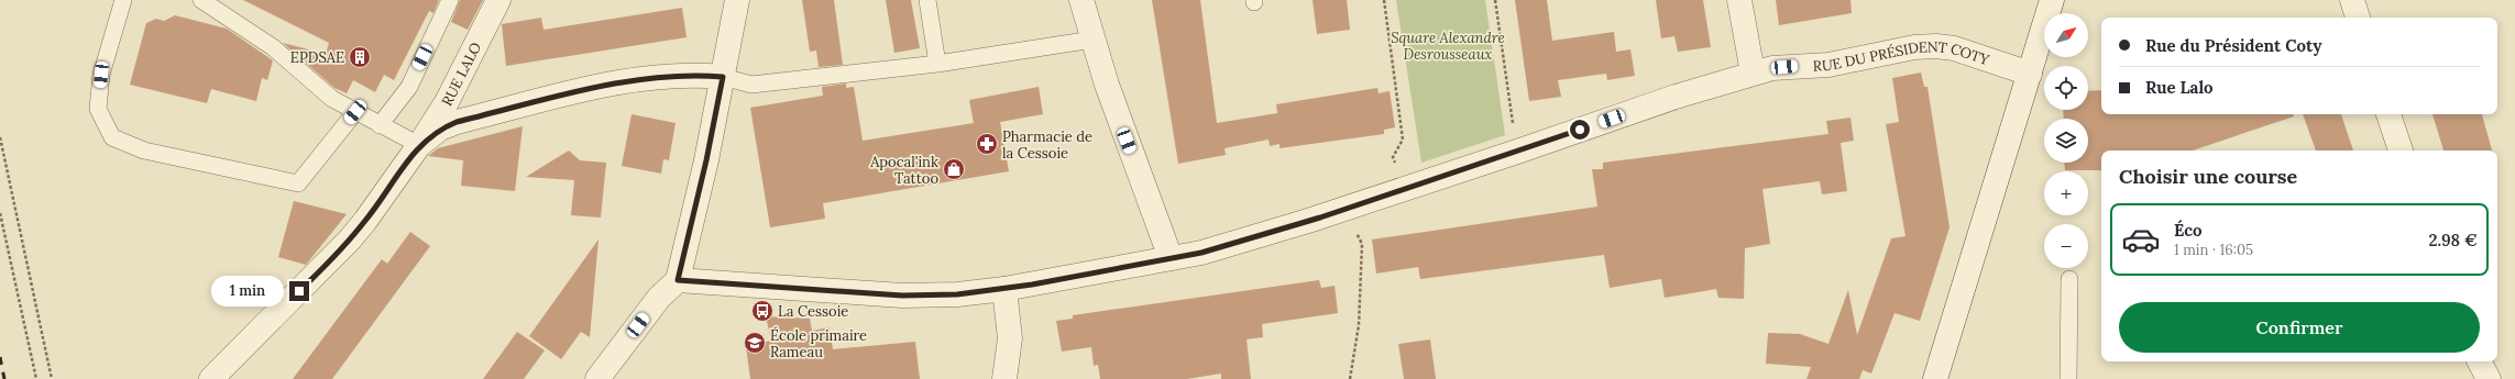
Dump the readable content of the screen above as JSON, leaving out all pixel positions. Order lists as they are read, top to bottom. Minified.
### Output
{"streets":{"street":["RUE DU PRÉSIDENT COTY","RUE LALO"]},"parks":["Square Alexandre Desrousseaux"],"places":{"building":["EPDSAE"],"pharmacy":["Pharmacie de la Cessoie"],"shop":["Apocal'ink Tattoo"],"bus stop":["La Cessoie"],"school or university":["École primaire Rameau"]},"north":"top right","page":{"map_buttons":["+","−"],"banner":["Rue du Président Coty","Rue Lalo"],"heading":"Choisir une course","list":[{"name":"Éco","note":"1 min · 16:05","value":"2.98 €"}],"bubble":"1 min","buttons":"Confirmer"}}
